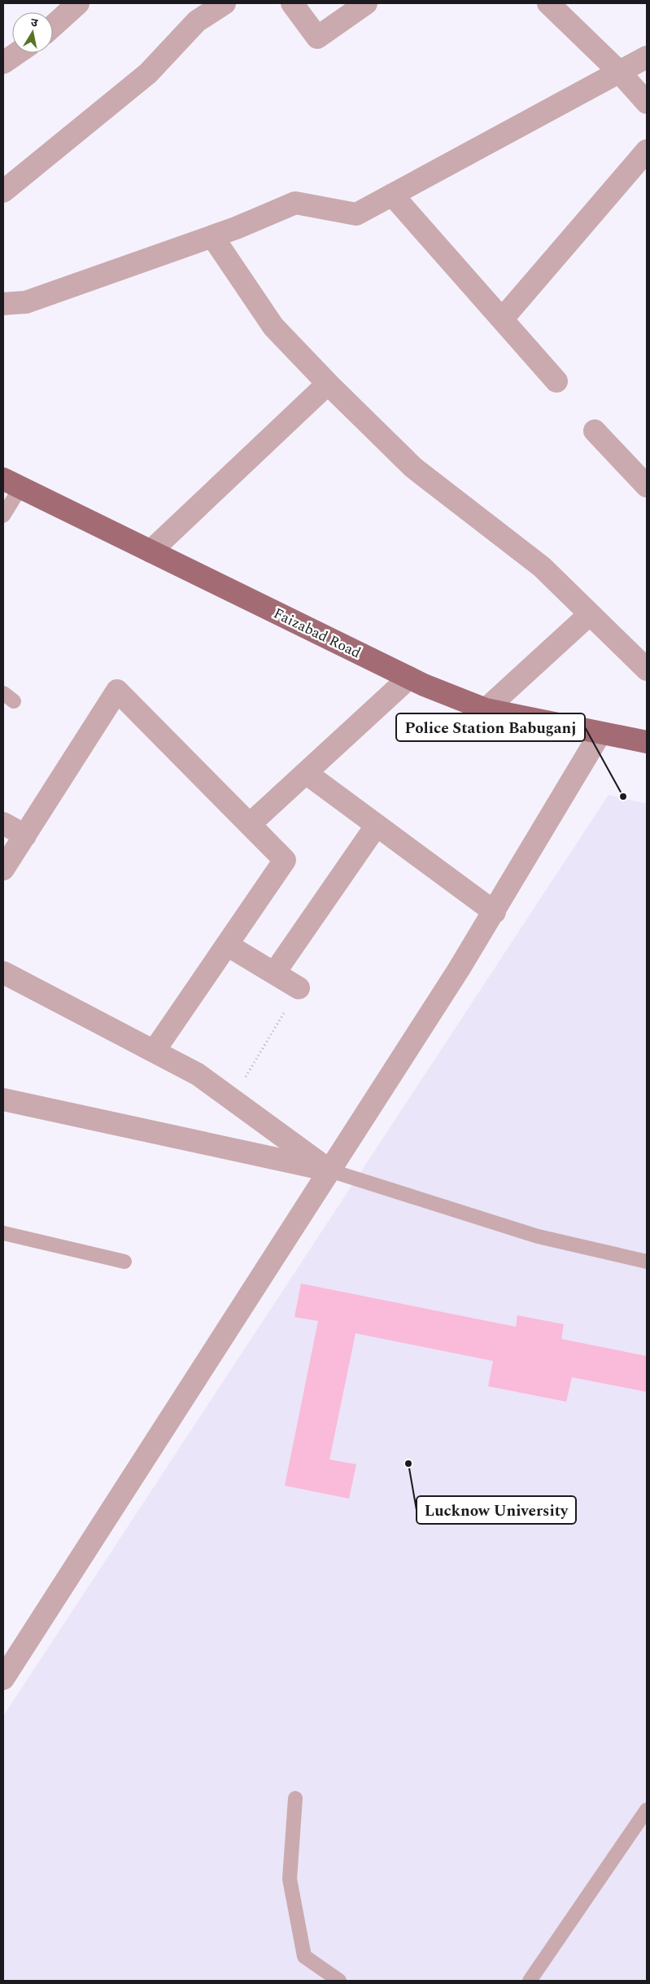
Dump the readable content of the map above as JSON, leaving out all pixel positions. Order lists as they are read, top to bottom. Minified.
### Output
{"streets":{"main road":["Faizabad Road"]},"places":["Police Station Babuganj","Lucknow University"],"north":"top"}
